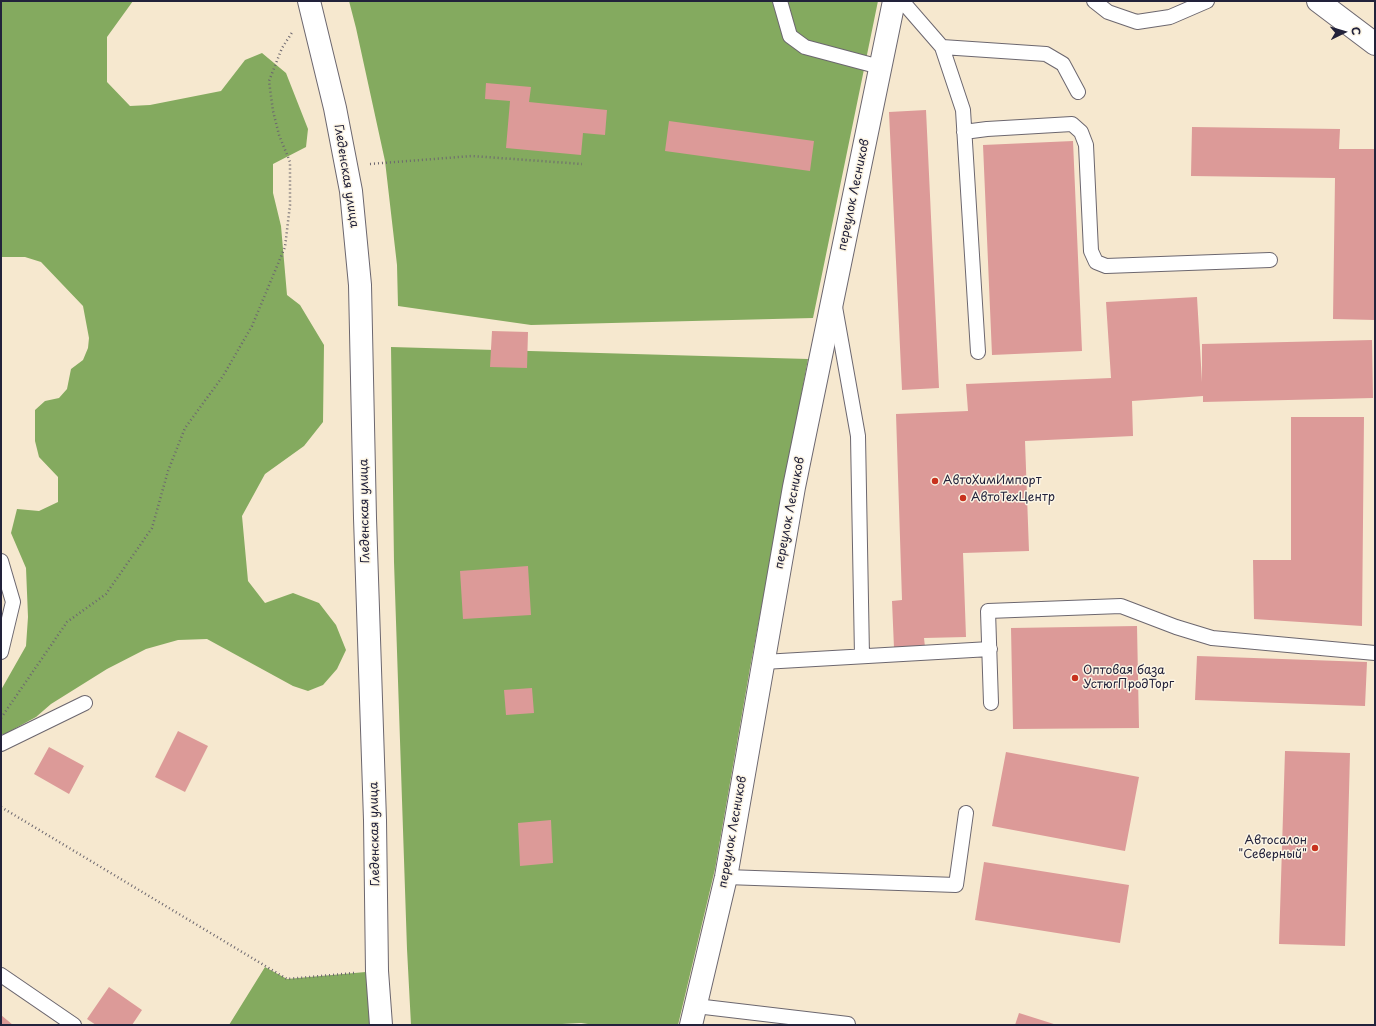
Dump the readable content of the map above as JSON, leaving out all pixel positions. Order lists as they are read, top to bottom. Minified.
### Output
{"streets":{"main road":["Гледенская улица","переулок Лесников"]},"places":["АвтоХимИмпорт","АвтоТехЦентр","Оптовая база УстюгПродТорг","Автосалон \"Северный\""],"north":"right"}
